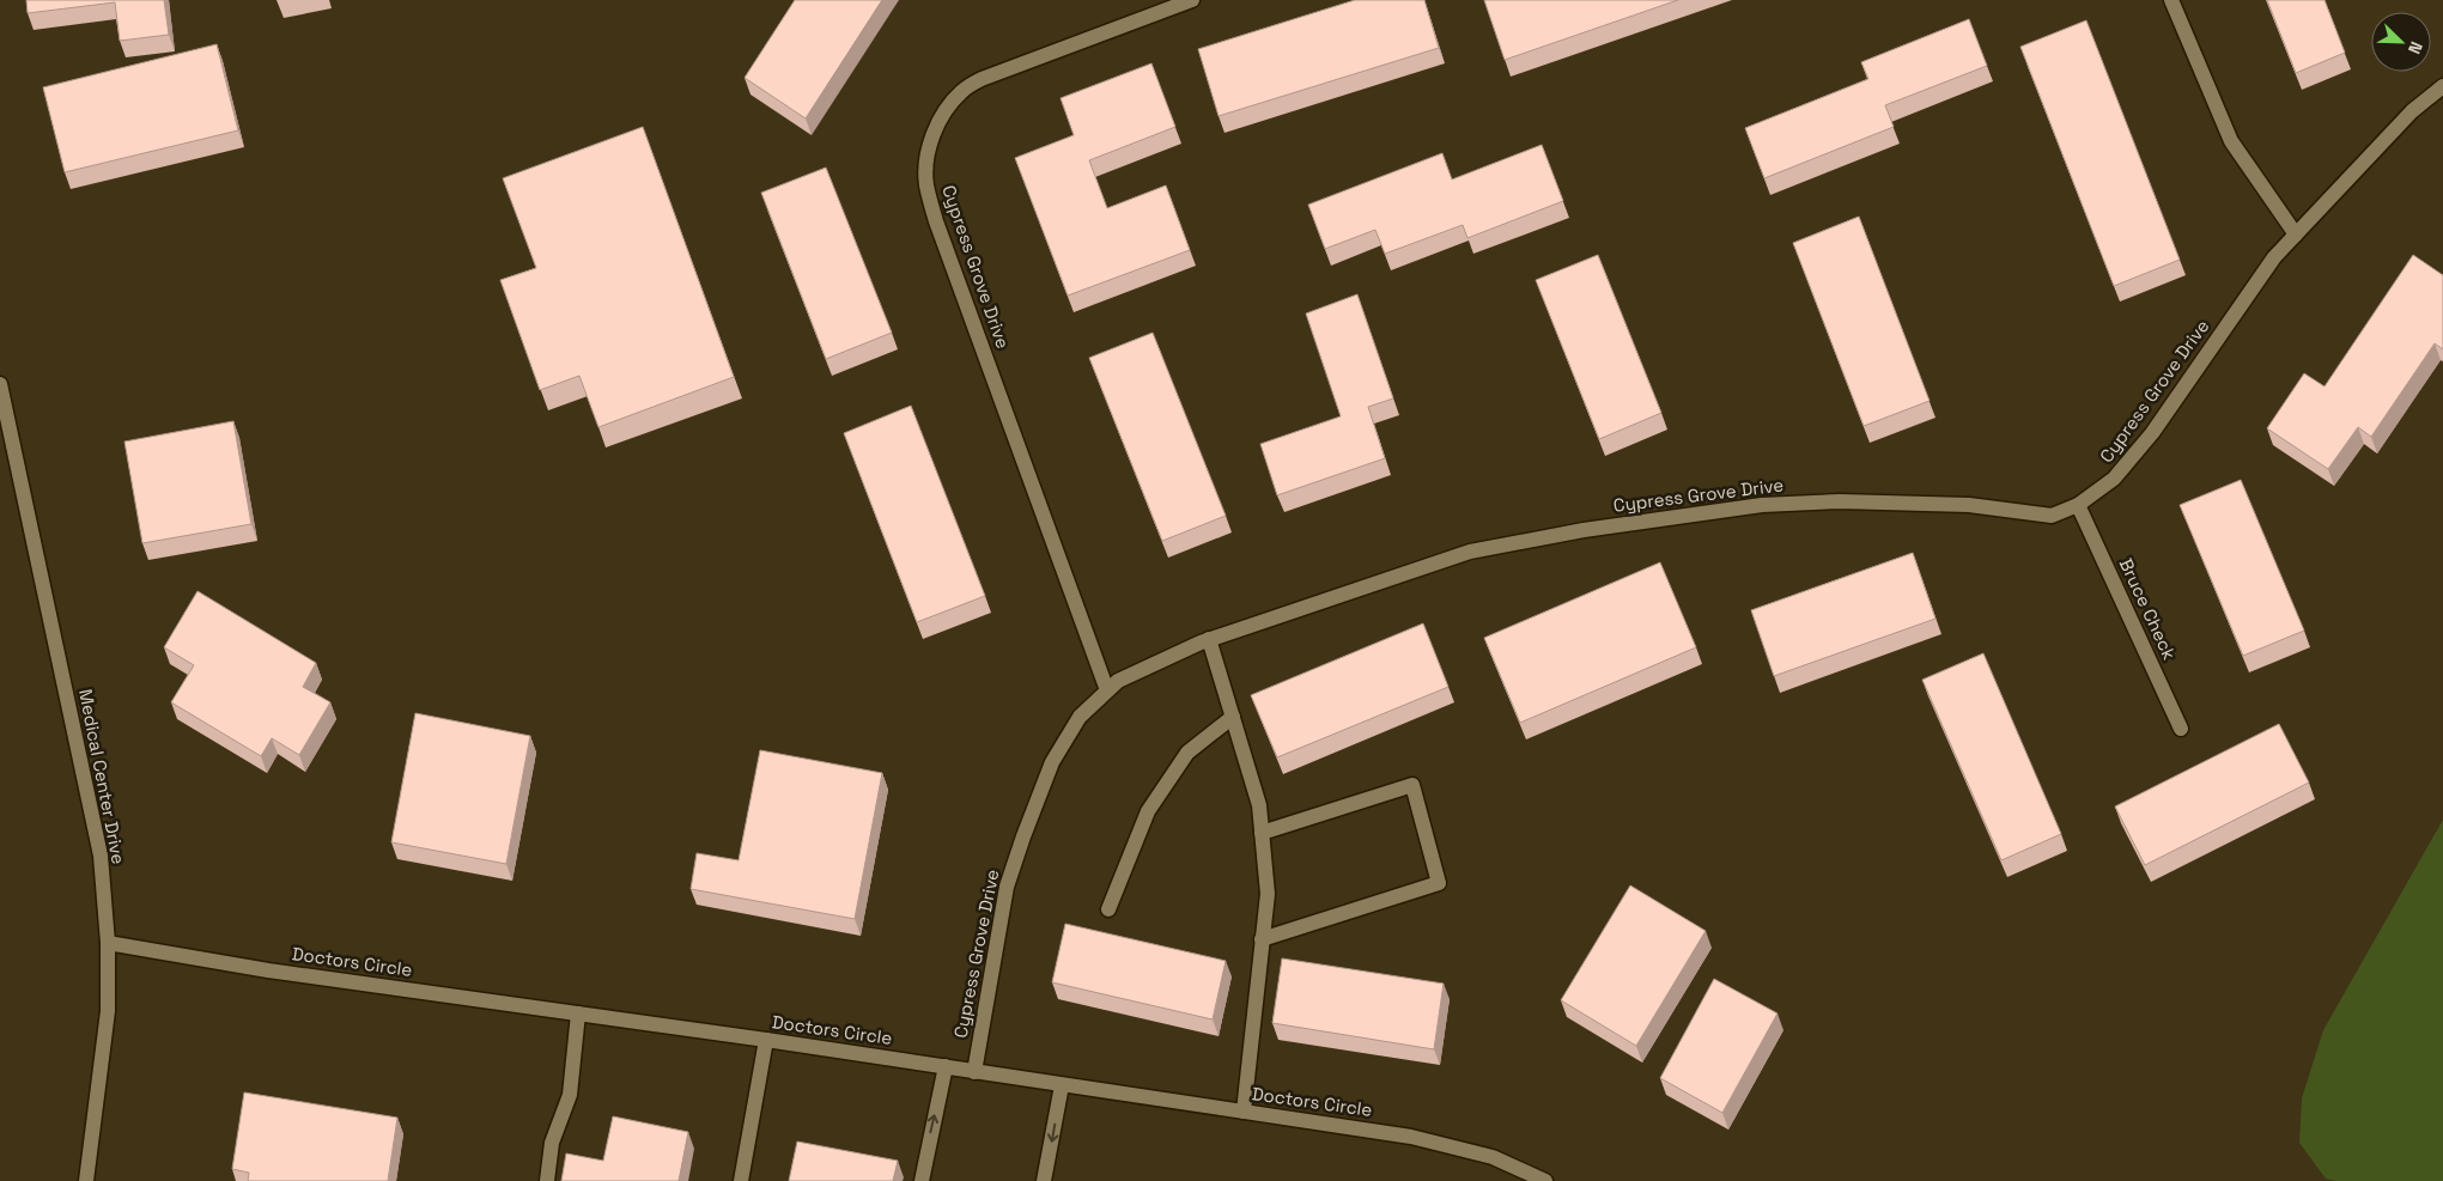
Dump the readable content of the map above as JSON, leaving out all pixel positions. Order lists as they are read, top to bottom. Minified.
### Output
{"streets":{"street":["Cypress Grove Drive","Bruce Check","Medical Center Drive","Doctors Circle"]},"crossings":[["Cypress Grove Drive","Bruce Check"],["Cypress Grove Drive","Doctors Circle"],["Medical Center Drive","Doctors Circle"]],"north":"bottom right"}
